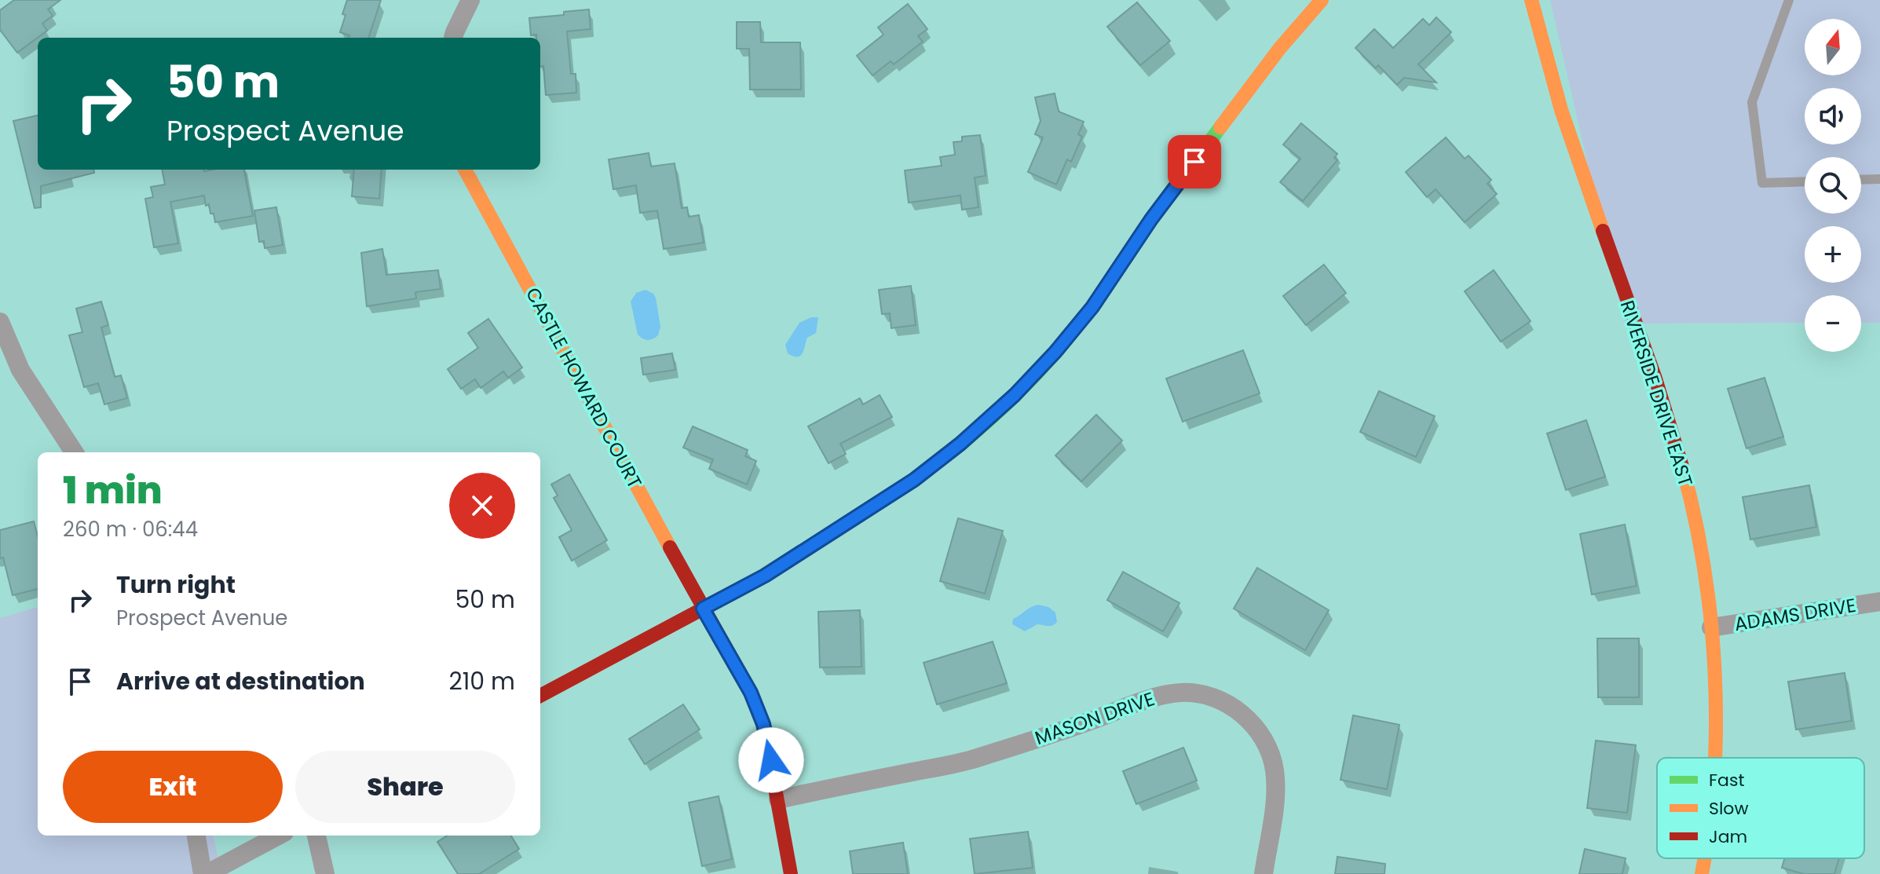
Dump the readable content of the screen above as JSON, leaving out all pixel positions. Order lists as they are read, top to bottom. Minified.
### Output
{"streets":{"street":["CASTLE HOWARD COURT","RIVERSIDE DRIVE EAST","ADAMS DRIVE","MASON DRIVE"]},"crossings":[["CASTLE HOWARD COURT","MASON DRIVE"],["RIVERSIDE DRIVE EAST","ADAMS DRIVE"]],"legend":["Fast","Slow","Jam"],"north":"top","page":{"map_buttons":["+","−"],"turn":["50 m","Prospect Avenue"],"heading":["1 min","260 m · 06:44"],"list":[{"name":"Turn right","note":"Prospect Avenue","value":"50 m"},{"name":"Arrive at destination","value":"210 m"}],"buttons":["Exit","Share"]}}
